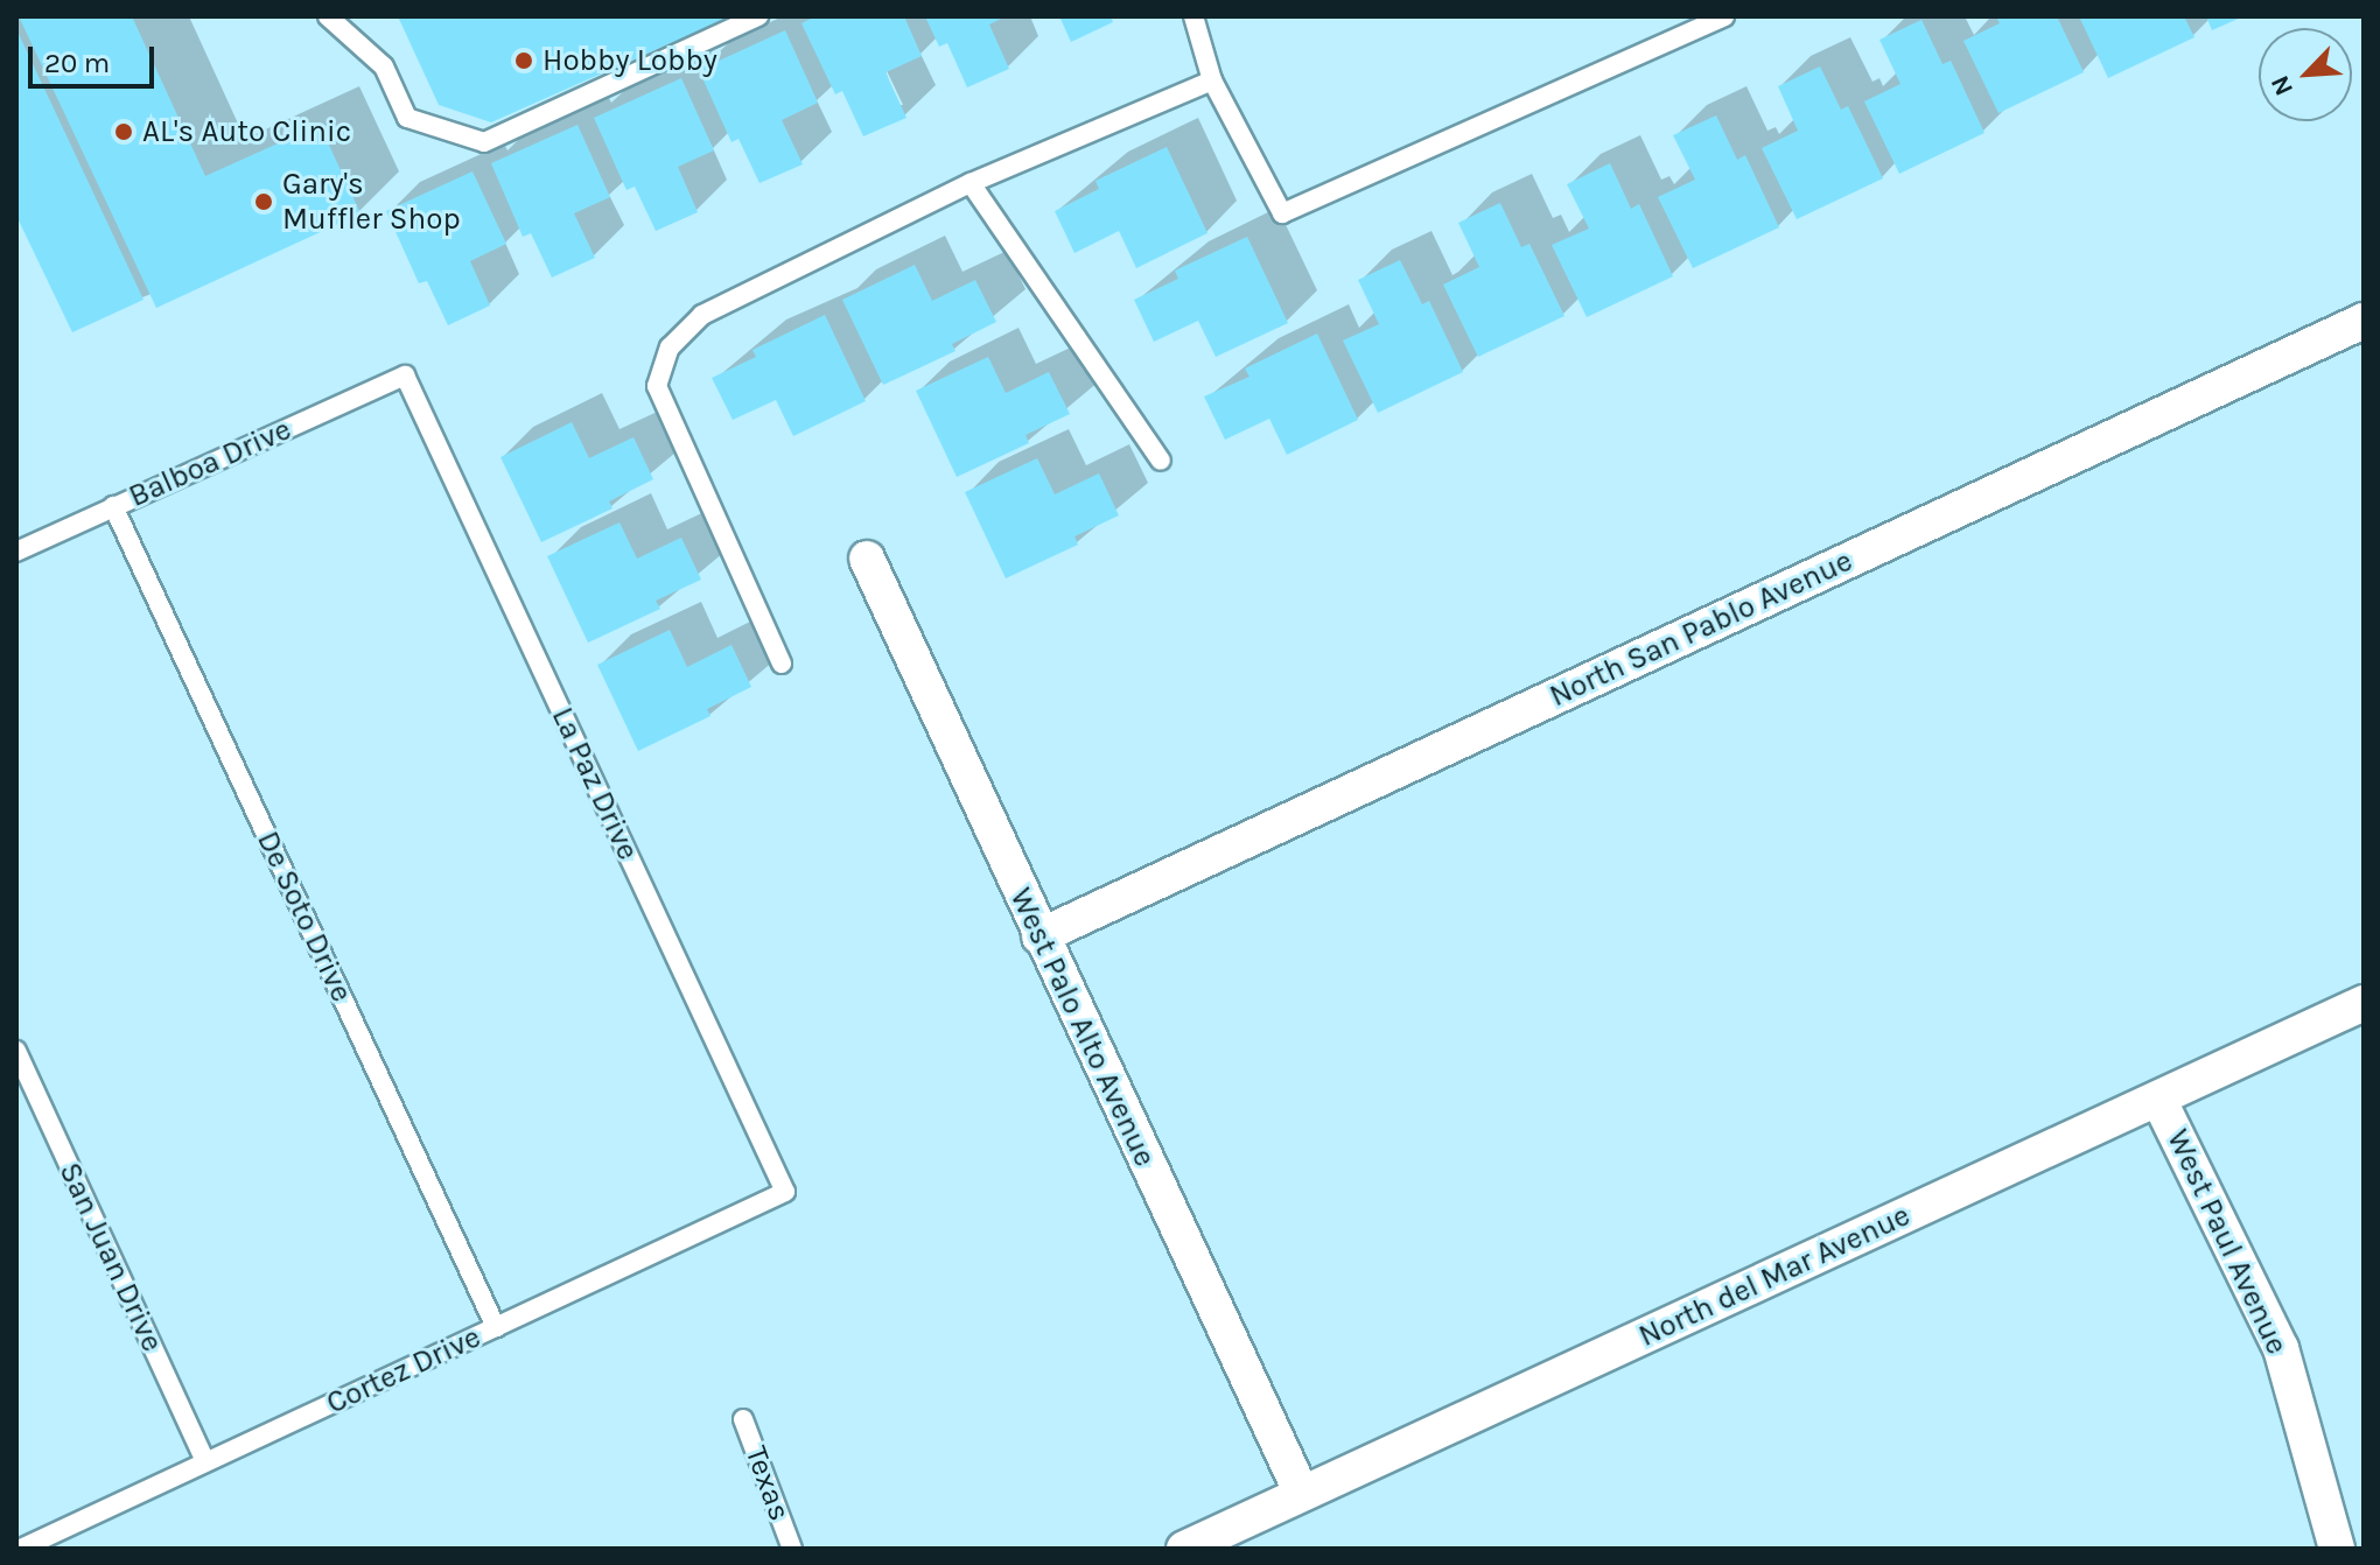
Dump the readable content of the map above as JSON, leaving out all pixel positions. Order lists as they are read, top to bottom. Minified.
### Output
{"streets":{"street":["North San Pablo Avenue","West Palo Alto Avenue","West Paul Avenue","North del Mar Avenue"],"lane":["Balboa Drive","La Paz Drive","De Soto Drive","San Juan Drive","Cortez Drive","Texas"]},"crossings":[["Balboa Drive","La Paz Drive"],["Balboa Drive","De Soto Drive"],["North San Pablo Avenue","West Palo Alto Avenue"],["La Paz Drive","Cortez Drive"],["De Soto Drive","Cortez Drive"],["West Palo Alto Avenue","North del Mar Avenue"],["West Paul Avenue","North del Mar Avenue"],["San Juan Drive","Cortez Drive"]],"places":["Hobby Lobby","AL's Auto Clinic","Gary's Muffler Shop"],"scale_bar":"20 m","north":"bottom left"}
